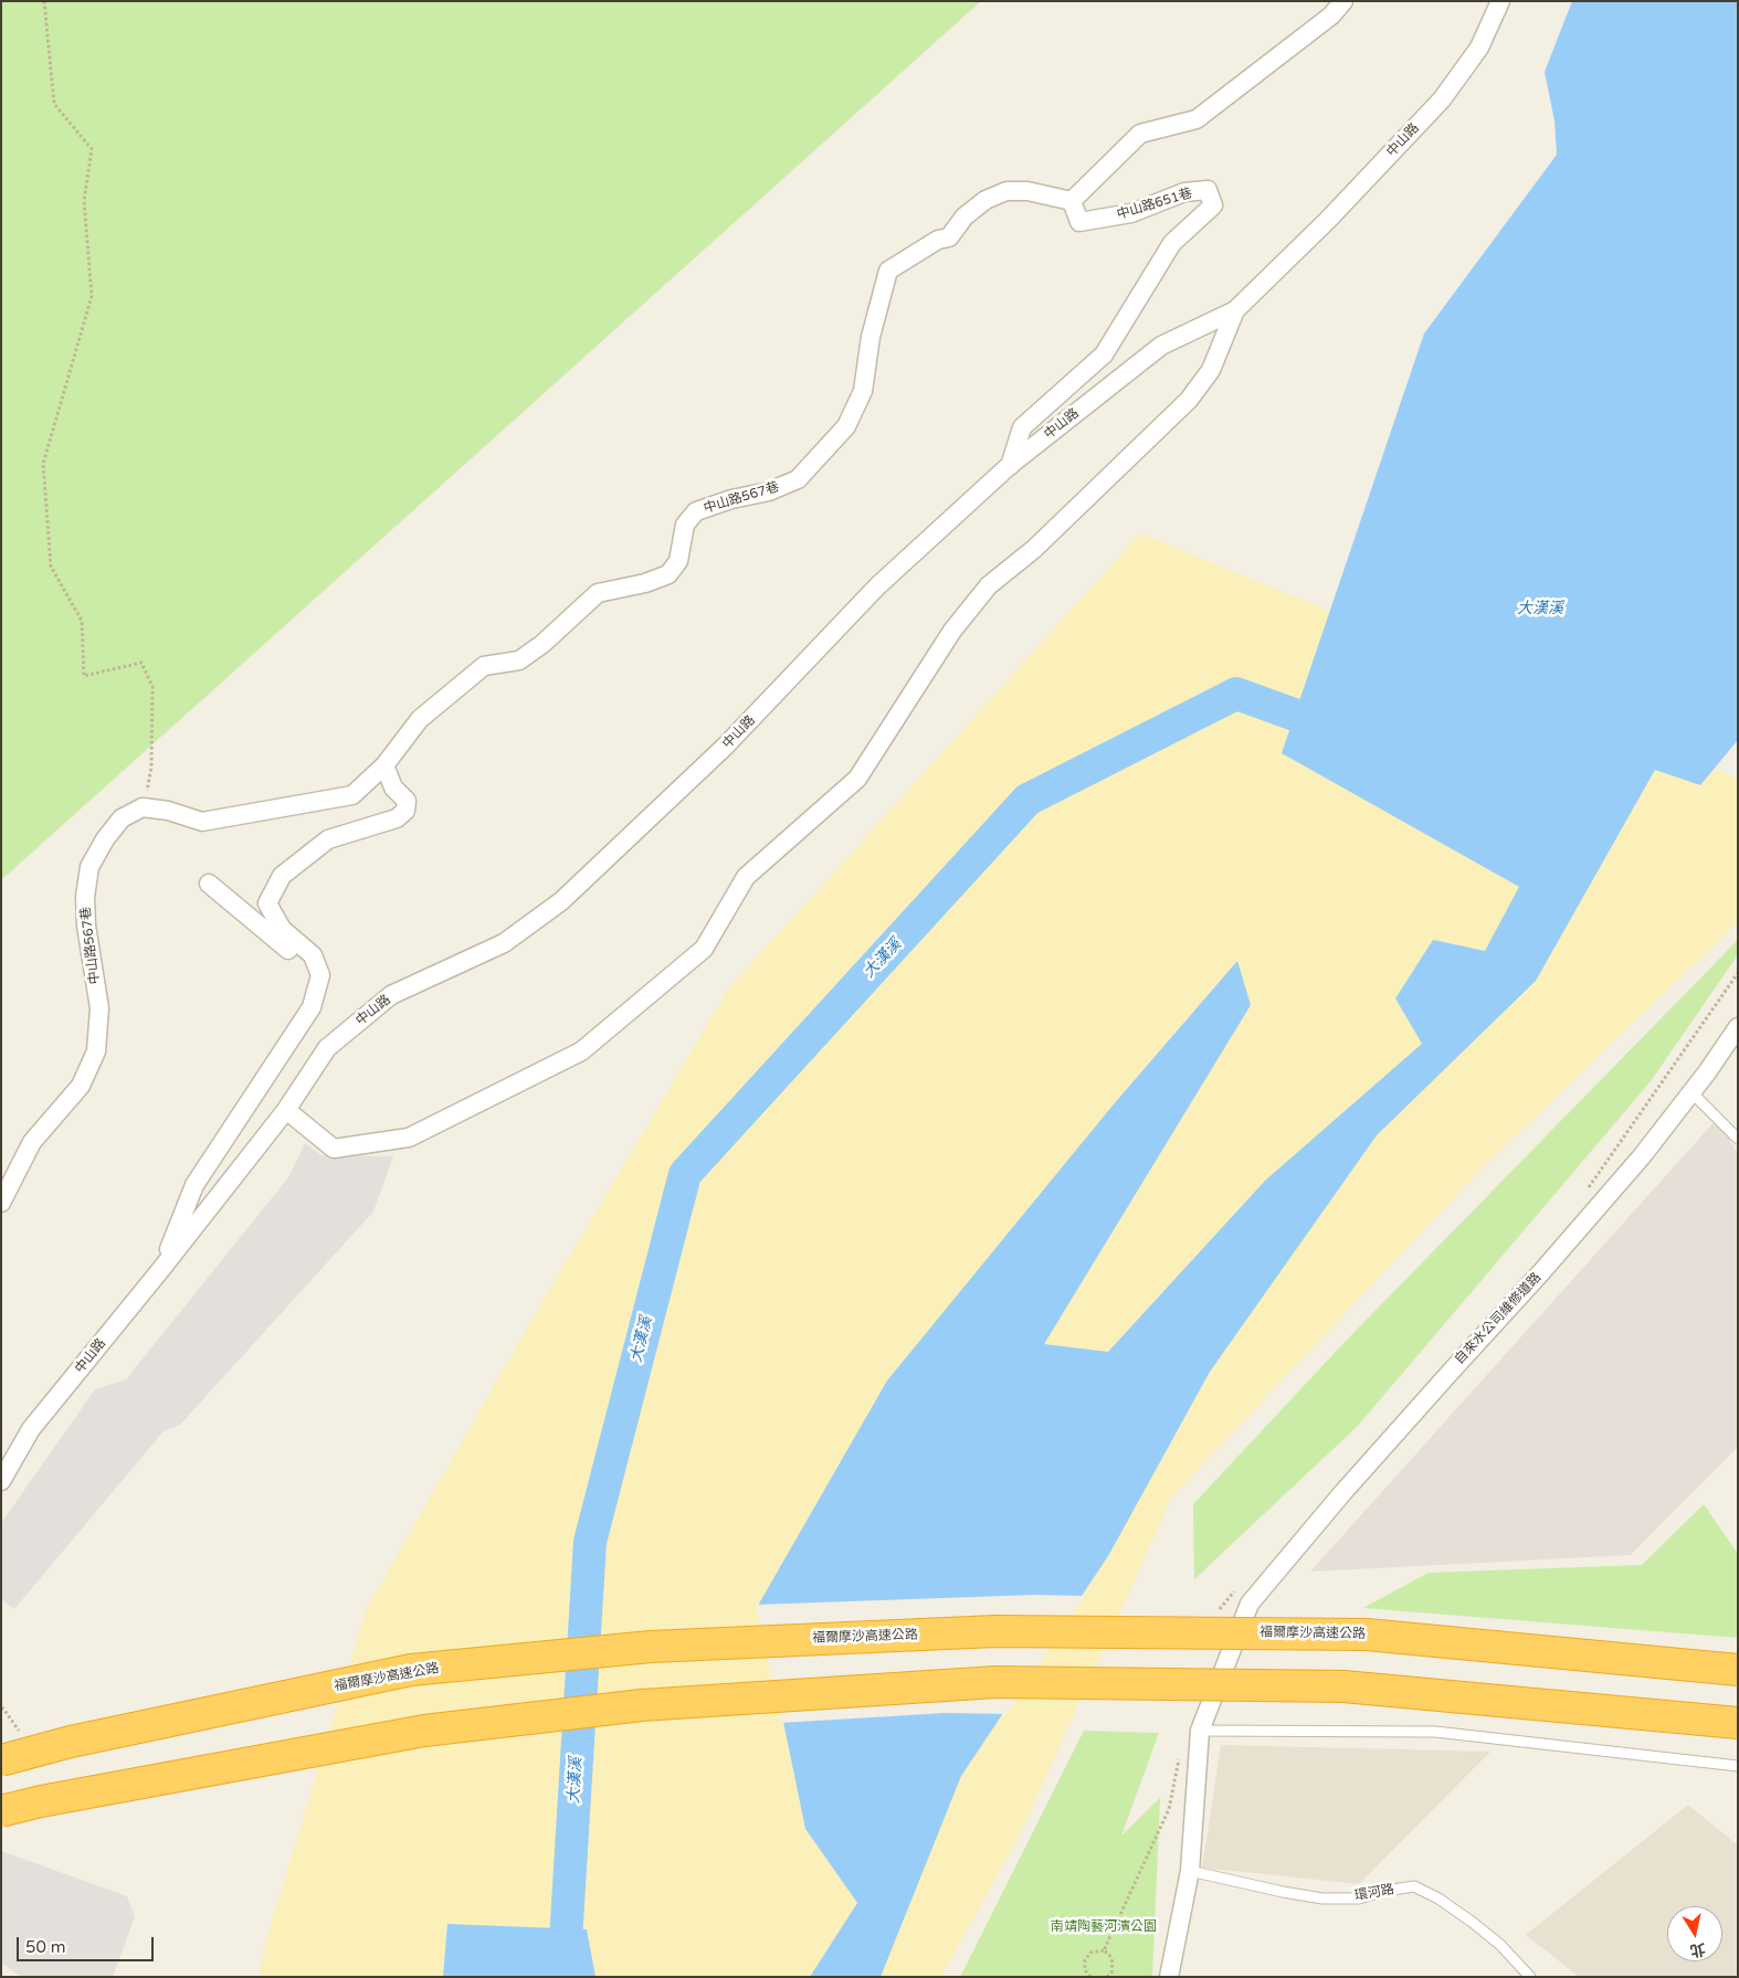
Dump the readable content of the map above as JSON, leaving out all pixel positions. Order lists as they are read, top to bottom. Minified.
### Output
{"streets":{"highway":["福爾摩沙高速公路"],"street":["中山路","中山路651巷","中山路567巷","自來水公司維修道路"],"lane":["環河路"]},"crossings":[["中山路","中山路651巷"],["中山路651巷","中山路567巷"]],"water":["大漢溪"],"parks":["南靖陶藝河濱公園"],"scale_bar":"50 m","north":"bottom"}
